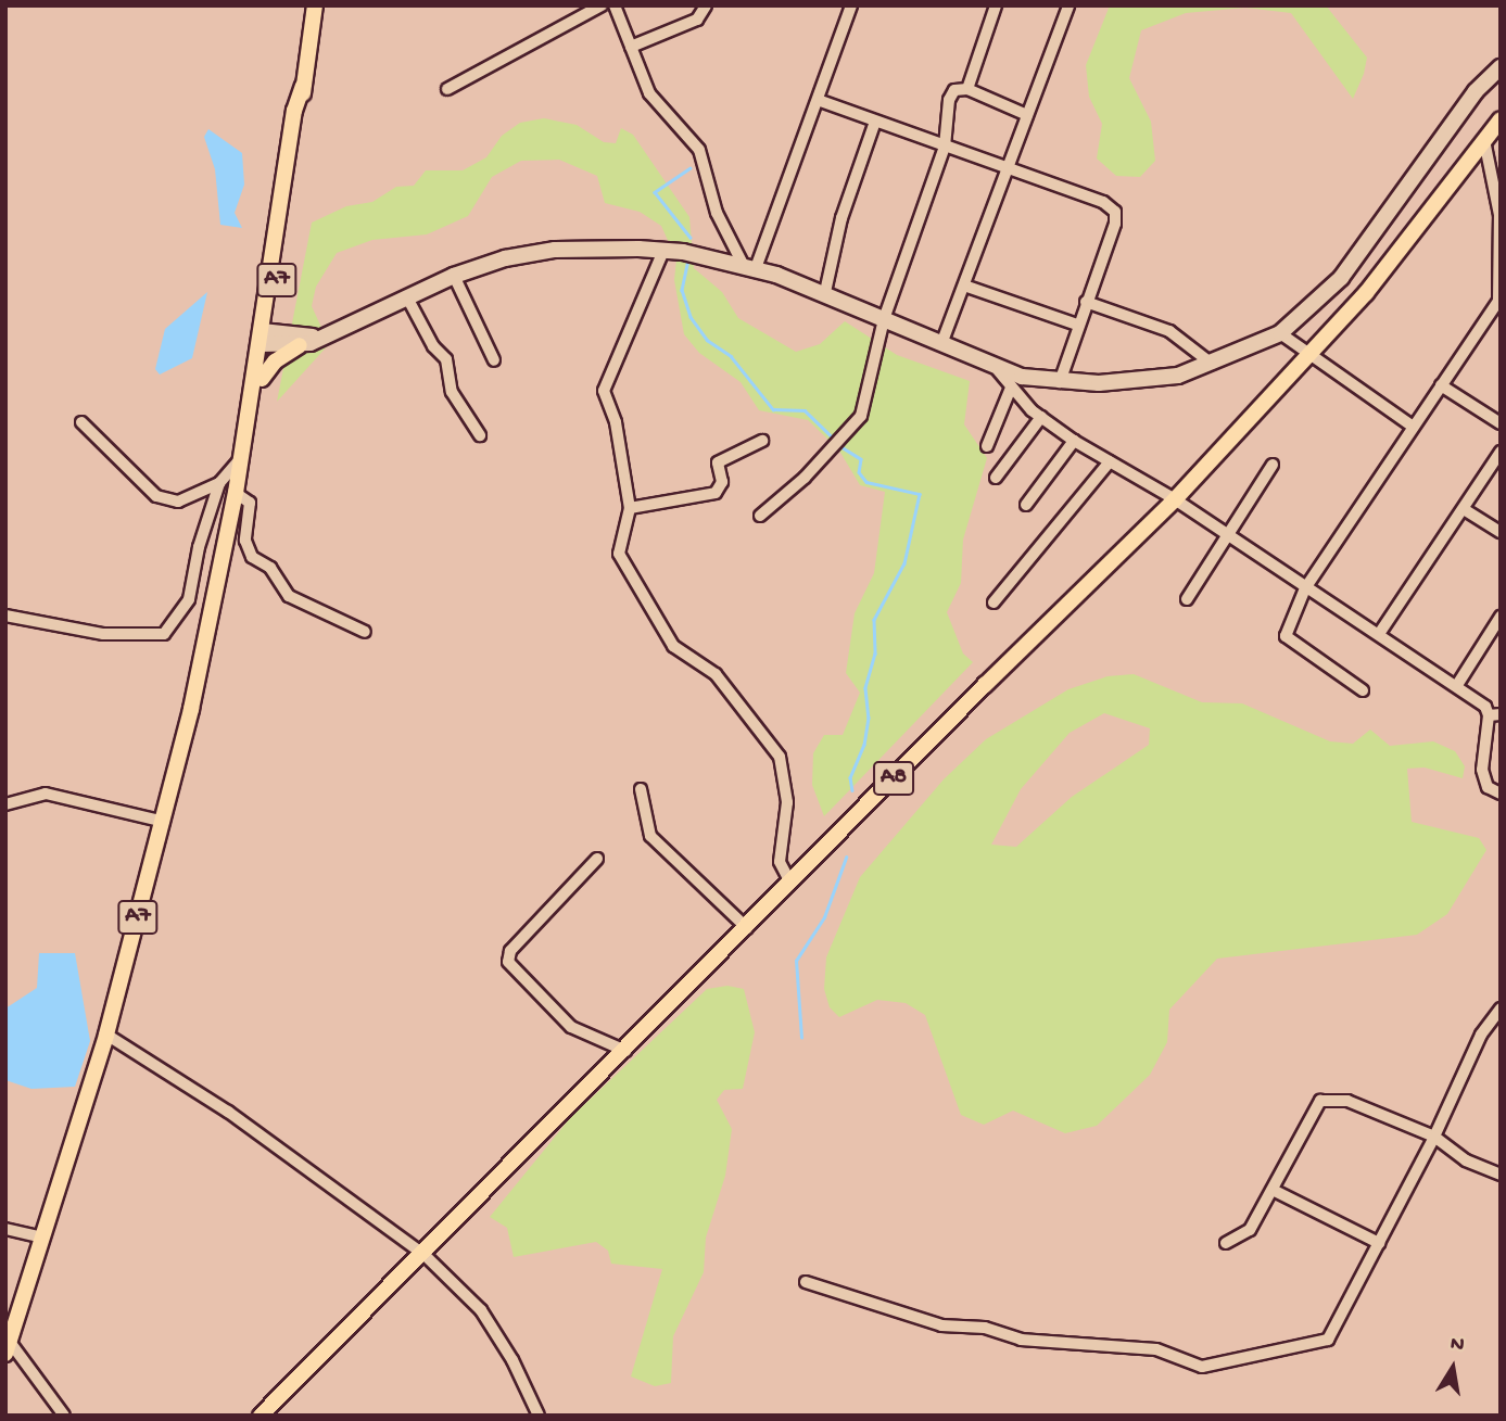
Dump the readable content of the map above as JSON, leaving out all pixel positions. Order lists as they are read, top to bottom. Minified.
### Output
{"streets":{"main road":["A7","A8"]},"north":"top"}
